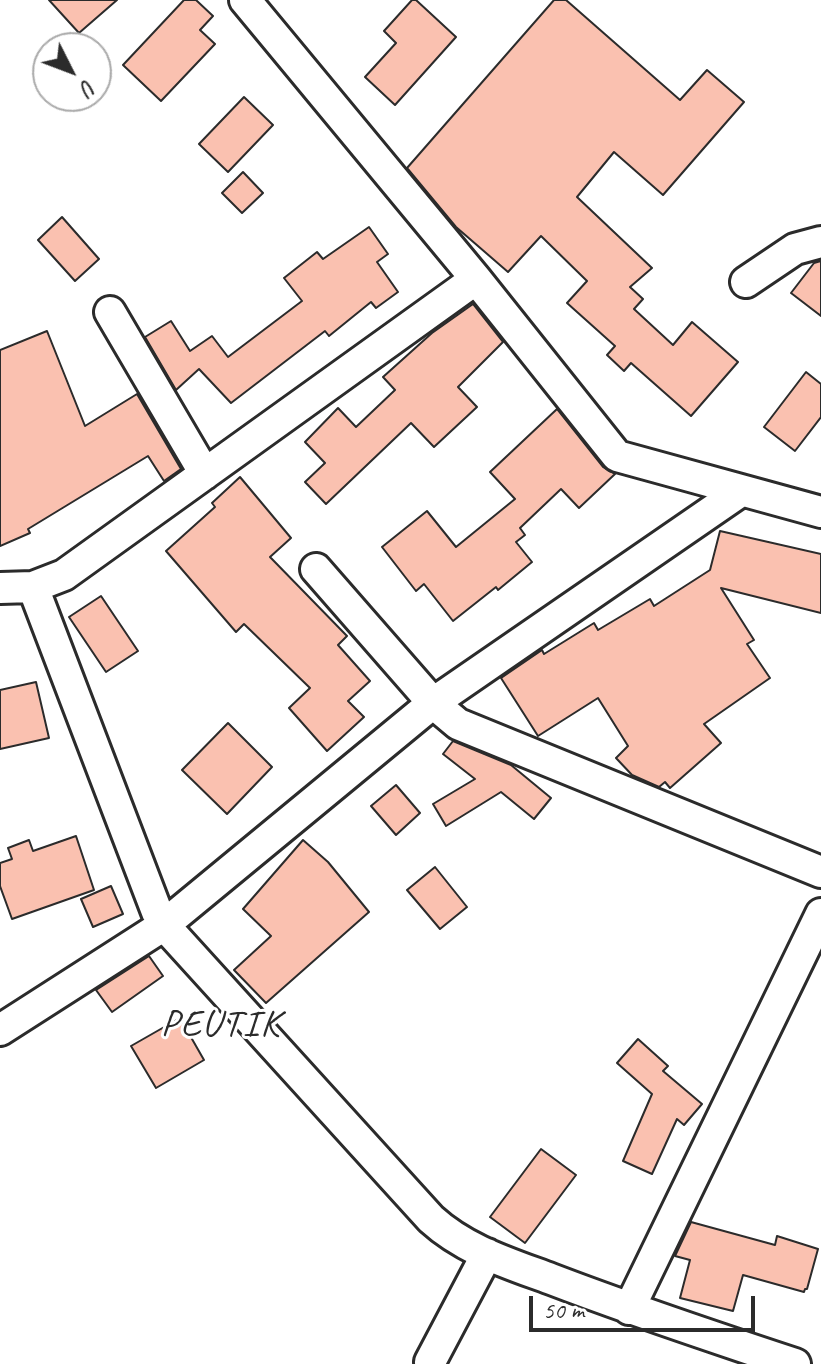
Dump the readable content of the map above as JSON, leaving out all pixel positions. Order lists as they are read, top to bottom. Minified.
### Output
{"districts":["PEUTIK"],"scale_bar":"50 m","north":"bottom right"}
